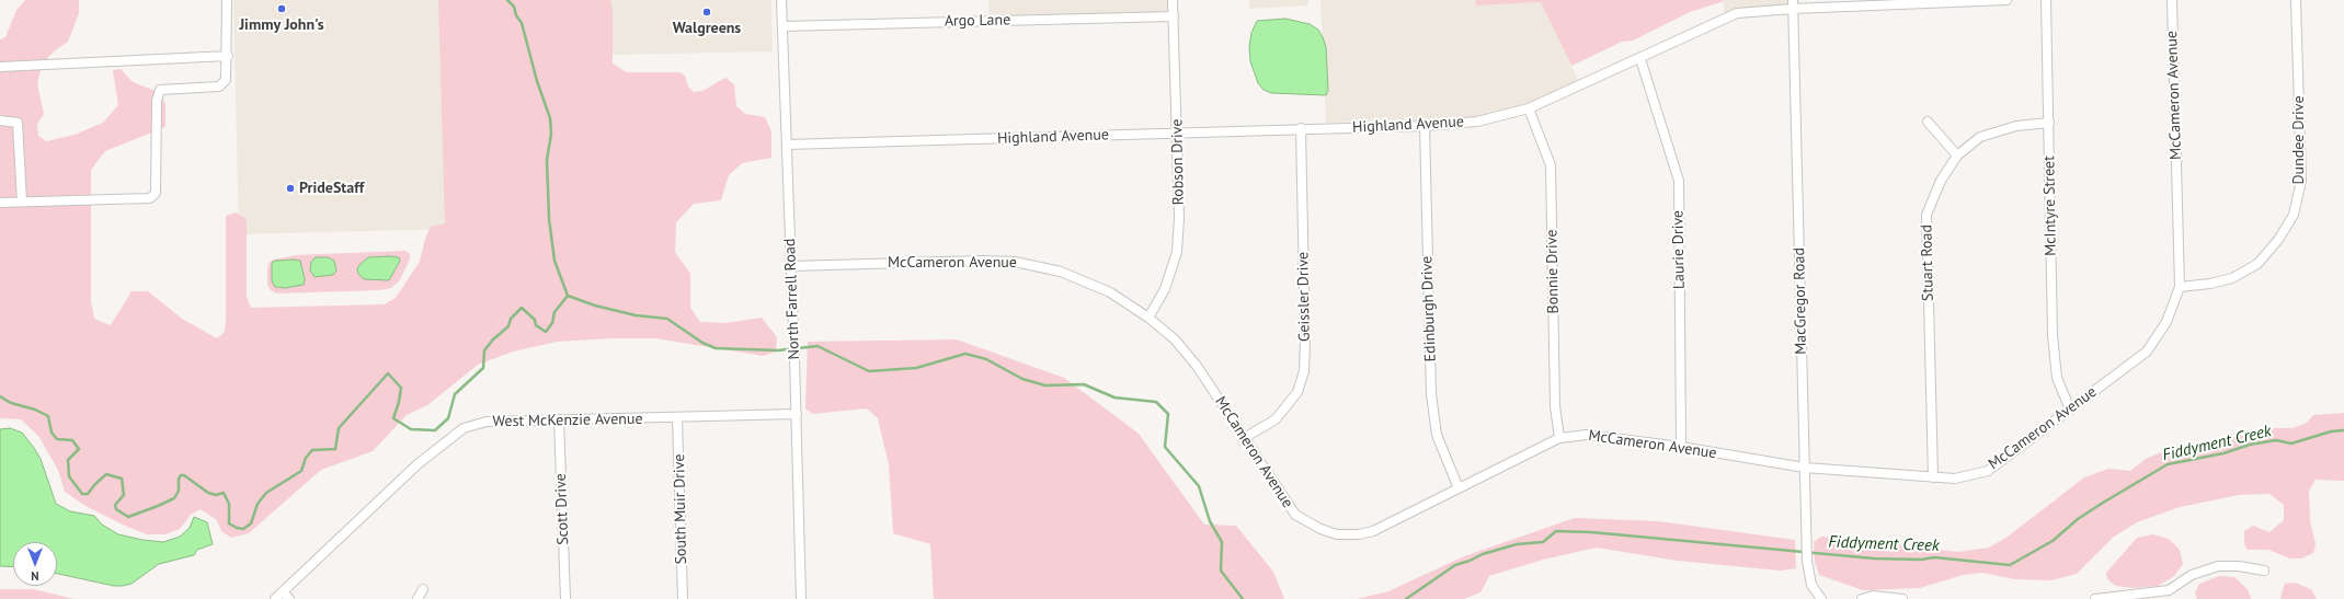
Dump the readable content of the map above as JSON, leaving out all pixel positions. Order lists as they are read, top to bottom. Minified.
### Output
{"streets":{"street":["Argo Lane","McCameron Avenue","Highland Avenue","Dundee Drive","Robson Drive","McIntyre Street","Laurie Drive","Stuart Road","Bonnie Drive","Geissler Drive","North Farrell Road","MacGregor Road","Edinburgh Drive","West McKenzie Avenue","Scott Drive","South Muir Drive"]},"crossings":[["Argo Lane","Robson Drive"],["Argo Lane","North Farrell Road"],["McCameron Avenue","Dundee Drive"],["McCameron Avenue","Robson Drive"],["McCameron Avenue","McIntyre Street"],["McCameron Avenue","Laurie Drive"],["McCameron Avenue","Stuart Road"],["McCameron Avenue","Bonnie Drive"],["McCameron Avenue","Geissler Drive"],["McCameron Avenue","North Farrell Road"],["McCameron Avenue","MacGregor Road"],["McCameron Avenue","Edinburgh Drive"],["Highland Avenue","Robson Drive"],["Highland Avenue","Laurie Drive"],["Highland Avenue","Bonnie Drive"],["Highland Avenue","Geissler Drive"],["Highland Avenue","North Farrell Road"],["Highland Avenue","MacGregor Road"],["Highland Avenue","Edinburgh Drive"],["McIntyre Street","Stuart Road"],["North Farrell Road","West McKenzie Avenue"],["West McKenzie Avenue","Scott Drive"],["West McKenzie Avenue","South Muir Drive"]],"water":["Fiddyment Creek"],"places":["Jimmy John's","Walgreens","PrideStaff"],"north":"bottom"}
